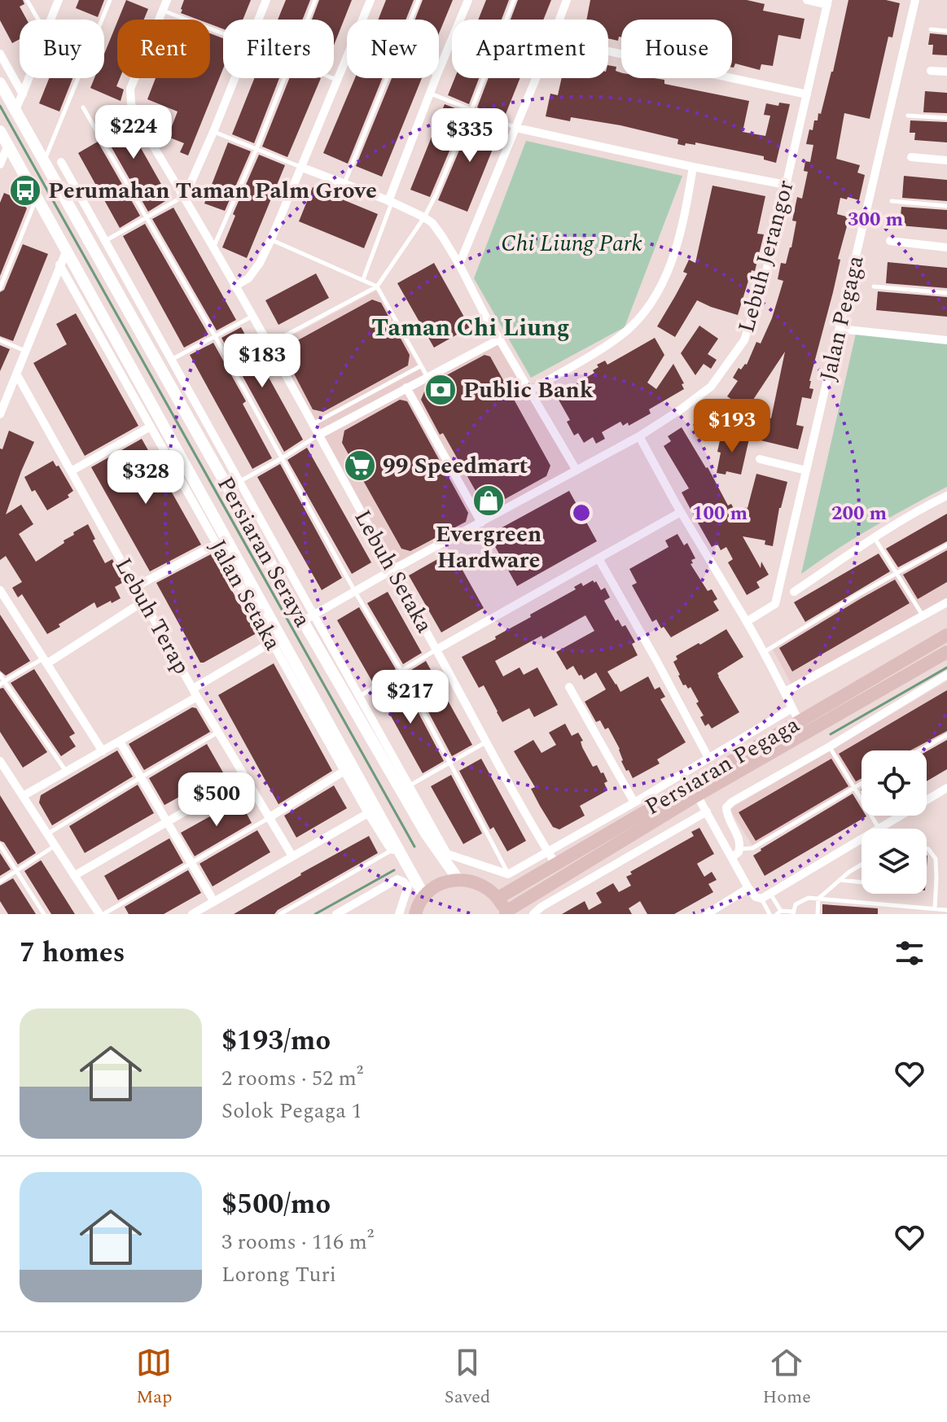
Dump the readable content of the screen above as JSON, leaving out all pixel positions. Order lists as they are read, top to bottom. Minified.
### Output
{"streets":{"main road":["Persiaran Seraya","Persiaran Pegaga"],"street":["Lebuh Jerangor","Jalan Pegaga","Lebuh Setaka","Jalan Setaka","Lebuh Terap"]},"crossings":[["Lebuh Jerangor","Persiaran Seraya"],["Lebuh Jerangor","Lebuh Setaka"],["Persiaran Seraya","Jalan Setaka"],["Lebuh Setaka","Persiaran Pegaga"]],"districts":["Taman Chi Liung"],"parks":["Chi Liung Park"],"places":{"bus stop":["Perumahan Taman Palm Grove"],"bank":["Public Bank"],"supermarket":["99 Speedmart"],"shop":["Evergreen Hardware"]},"page":{"chip":["Buy","Rent","Filters","New","Apartment","House"],"price":["$224","$335","$183","$193","$328","$217","$500"],"heading":"7 homes","list":[{"name":"$193/mo","note":"2 rooms · 52 m² · Solok Pegaga 1"},{"name":"$500/mo","note":"3 rooms · 116 m² · Lorong Turi"}],"tabs":["Map","Saved","Home"]},"rings":["300 m","100 m","200 m"]}
